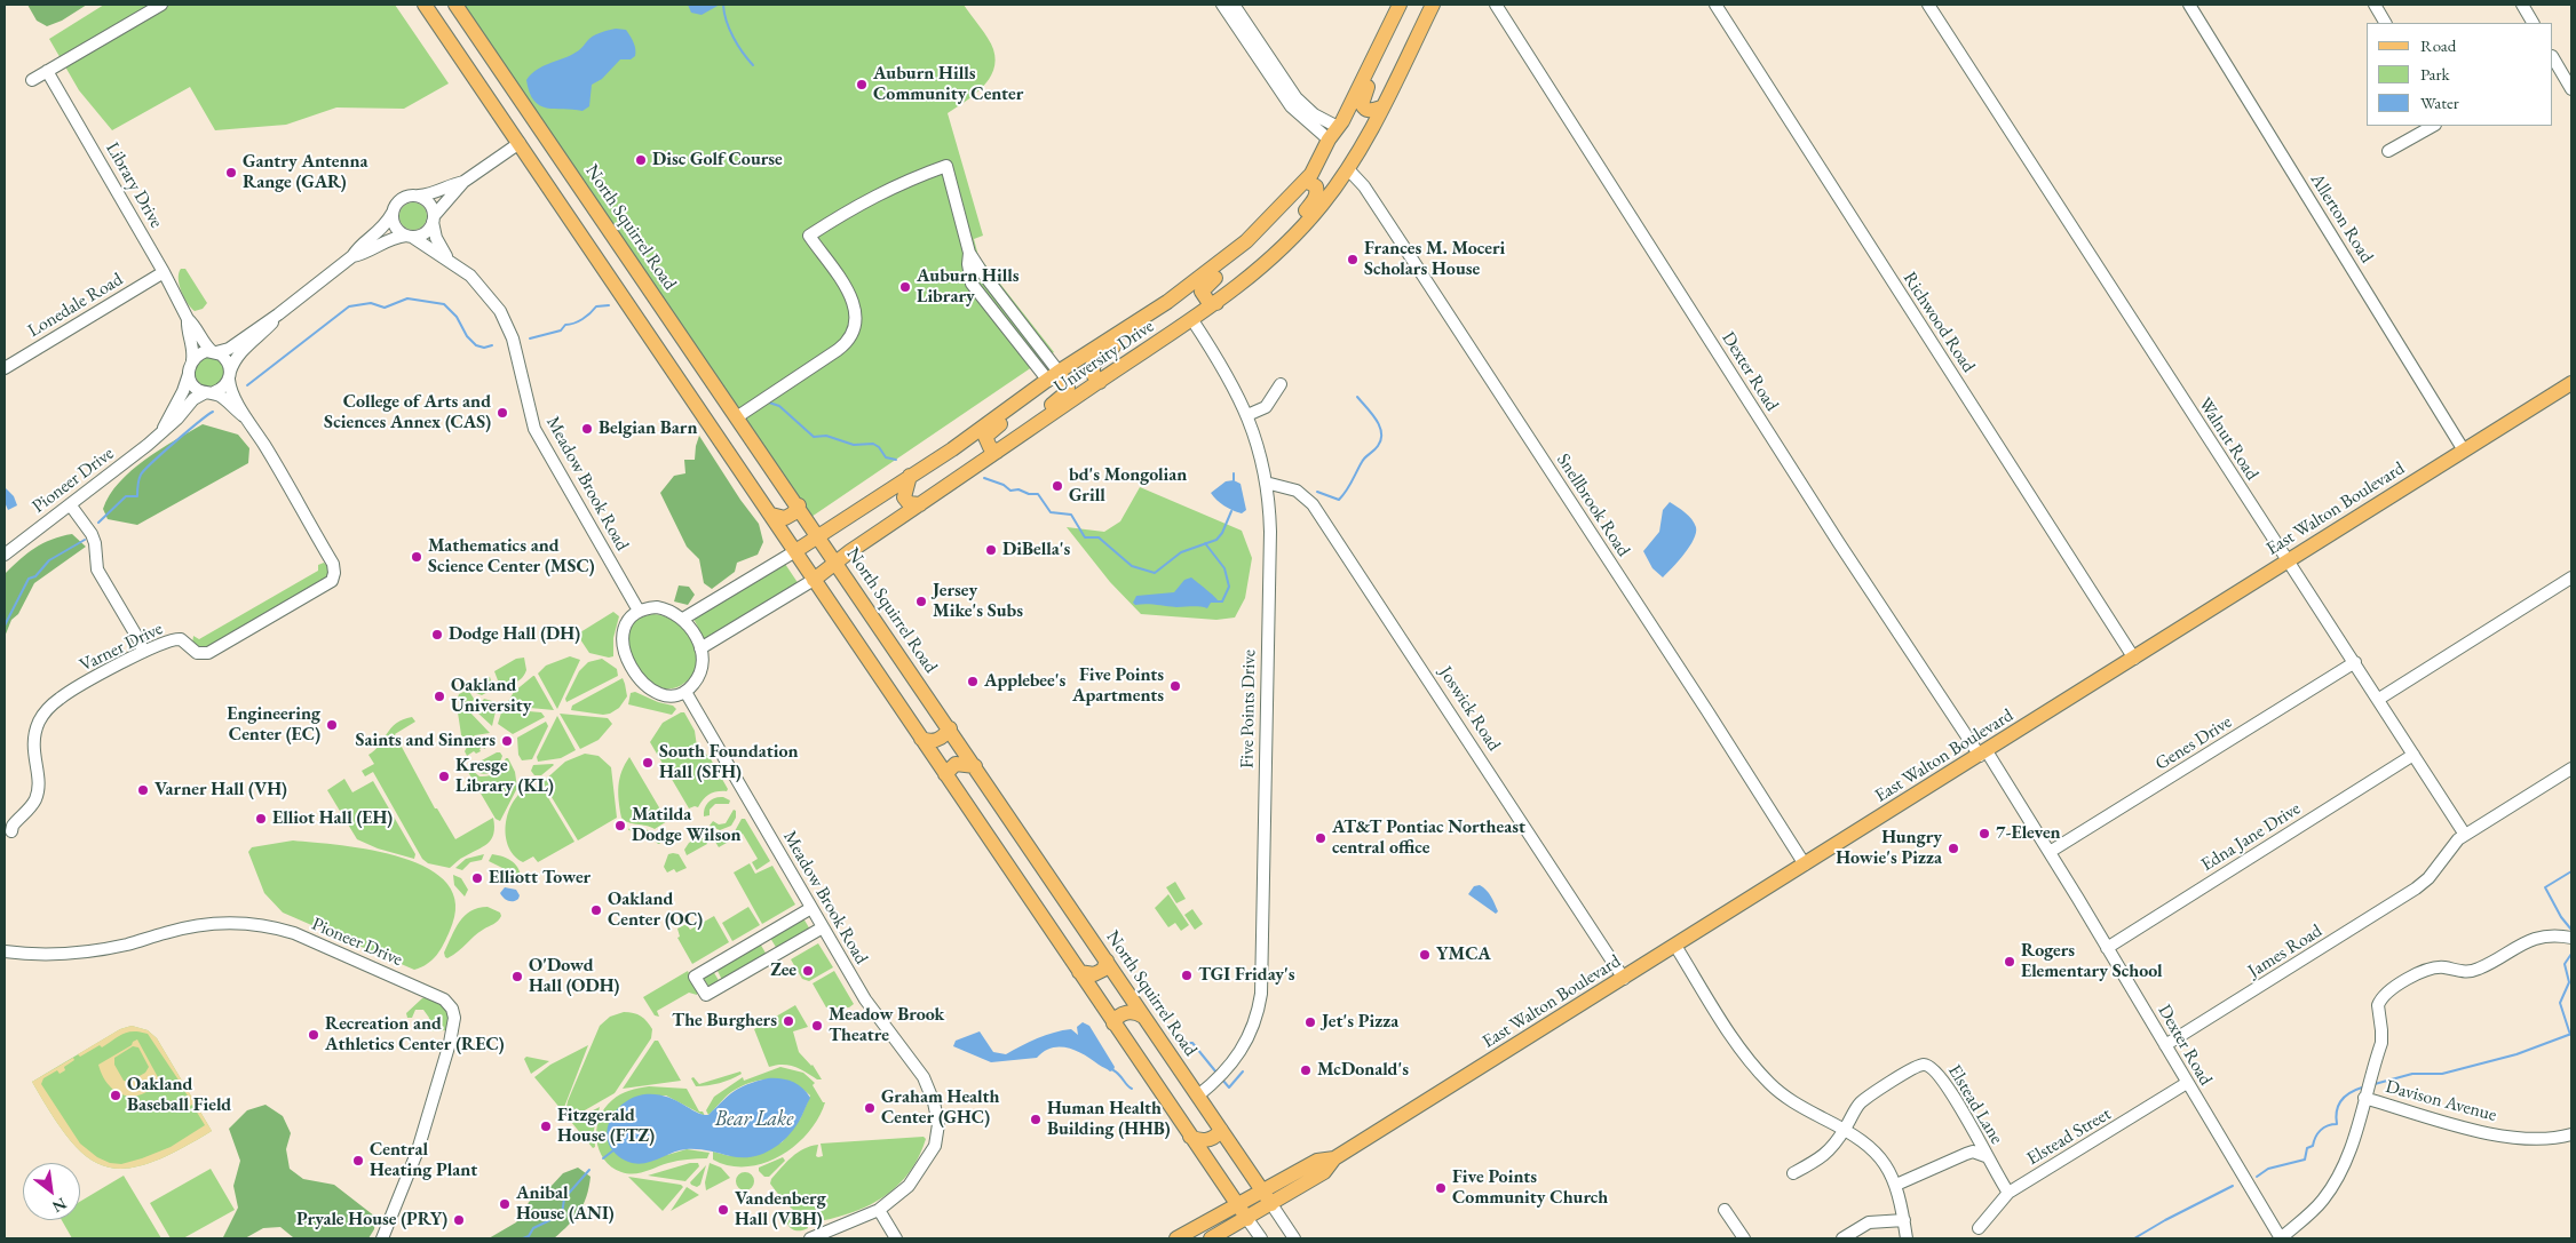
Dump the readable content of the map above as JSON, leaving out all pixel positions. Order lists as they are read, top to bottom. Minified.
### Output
{"streets":{"main road":["North Squirrel Road","University Drive","East Walton Boulevard"],"street":["Library Drive","Allerton Road","Lonedale Road","Richwood Road","Dexter Road","Walnut Road","Pioneer Drive","Meadow Brook Road","Snellbrook Road","Varner Drive","Five Points Drive","Joswick Road","Genes Drive","Edna Jane Drive","James Road","Davison Avenue","Elstead Lane","Elstead Street"]},"crossings":[["Library Drive","Lonedale Road"],["Library Drive","Pioneer Drive"],["Allerton Road","East Walton Boulevard"],["North Squirrel Road","University Drive"],["North Squirrel Road","East Walton Boulevard"],["North Squirrel Road","Five Points Drive"],["Richwood Road","East Walton Boulevard"],["University Drive","Meadow Brook Road"],["University Drive","Snellbrook Road"],["University Drive","Five Points Drive"],["Dexter Road","East Walton Boulevard"],["Dexter Road","Genes Drive"],["Dexter Road","Edna Jane Drive"],["Dexter Road","James Road"],["Dexter Road","Davison Avenue"],["Dexter Road","Elstead Street"],["Walnut Road","East Walton Boulevard"],["Walnut Road","Genes Drive"],["Walnut Road","Edna Jane Drive"],["Walnut Road","James Road"],["Snellbrook Road","East Walton Boulevard"],["East Walton Boulevard","Joswick Road"],["Five Points Drive","Joswick Road"],["Elstead Lane","Elstead Street"]],"water":["Bear Lake"],"places":["Auburn Hills Community Center","Disc Golf Course","Gantry Antenna Range (GAR)","Frances M. Moceri Scholars House","Auburn Hills Library","College of Arts and Sciences Annex (CAS)","Belgian Barn","bd's Mongolian Grill","DiBella's","Mathematics and Science Center (MSC)","Jersey Mike's Subs","Dodge Hall (DH)","Applebee's","Five Points Apartments","Oakland University","Engineering Center (EC)","Saints and Sinners","South Foundation Hall (SFH)","Kresge Library (KL)","Varner Hall (VH)","Elliot Hall (EH)","Matilda Dodge Wilson","7-Eleven","AT&T Pontiac Northeast central office","Hungry Howie's Pizza","Elliott Tower","Oakland Center (OC)","YMCA","Rogers Elementary School","Zee","TGI Friday's","O'Dowd Hall (ODH)","The Burghers","Jet's Pizza","Meadow Brook Theatre","Recreation and Athletics Center (REC)","McDonald's","Oakland Baseball Field","Graham Health Center (GHC)","Human Health Building (HHB)","Fitzgerald House (FTZ)","Central Heating Plant","Five Points Community Church","Anibal House (ANI)","Vandenberg Hall (VBH)","Pryale House (PRY)"],"legend":["Road","Park","Water"],"north":"bottom right"}
